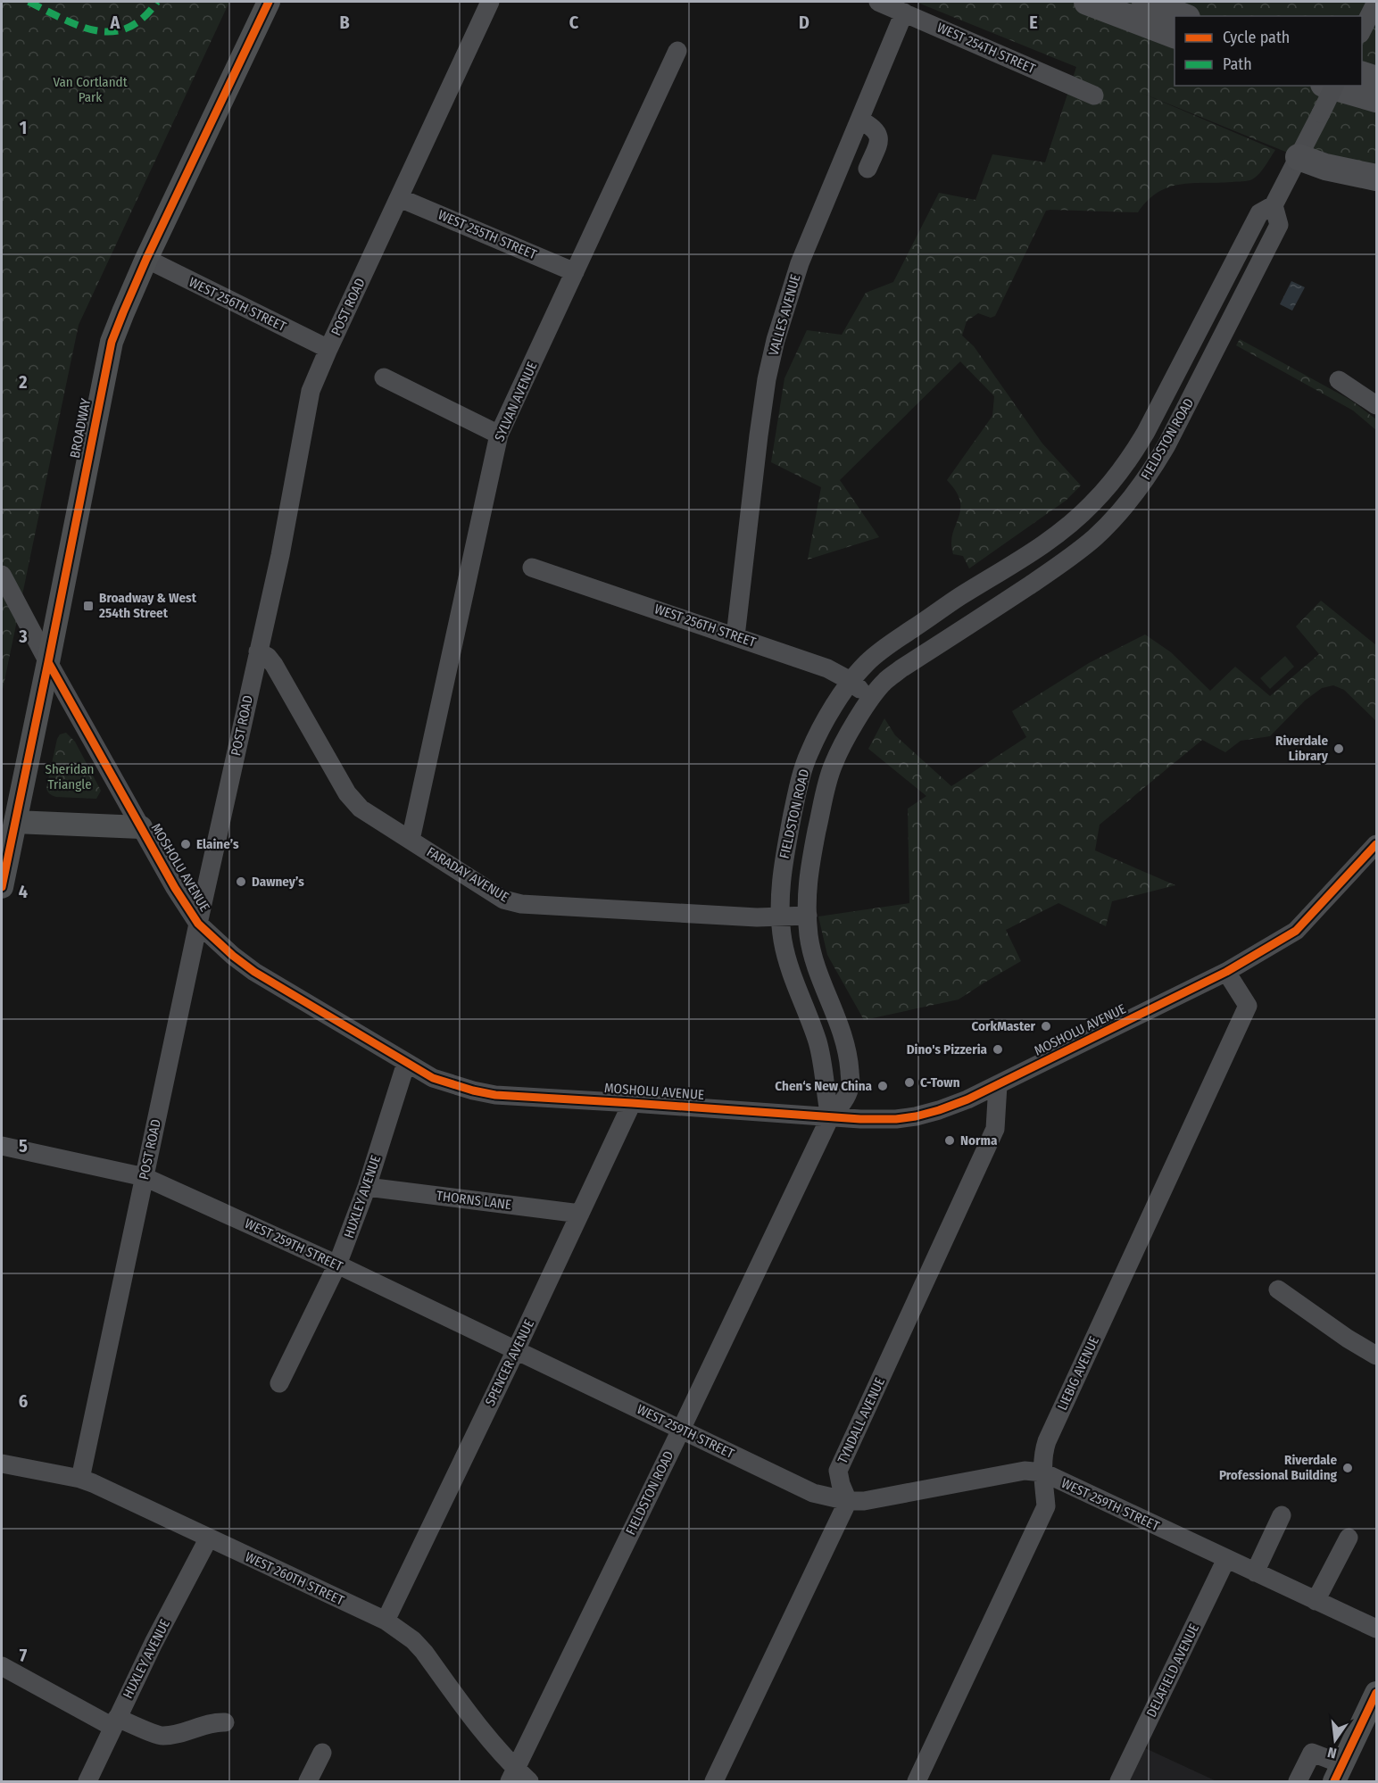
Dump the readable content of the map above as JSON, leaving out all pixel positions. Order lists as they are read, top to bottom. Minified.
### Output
{"streets":{"main road":["BROADWAY"],"street":["WEST 254TH STREET","WEST 255TH STREET","WEST 256TH STREET","POST ROAD","VALLES AVENUE","SYLVAN AVENUE","FIELDSTON ROAD","MOSHOLU AVENUE","FARADAY AVENUE","HUXLEY AVENUE","THORNS LANE","WEST 259TH STREET","SPENCER AVENUE","LIEBIG AVENUE","TYNDALL AVENUE","WEST 260TH STREET","DELAFIELD AVENUE"]},"crossings":[["WEST 254TH STREET","VALLES AVENUE"],["WEST 255TH STREET","POST ROAD"],["WEST 255TH STREET","SYLVAN AVENUE"],["WEST 256TH STREET","POST ROAD"],["WEST 256TH STREET","VALLES AVENUE"],["WEST 256TH STREET","BROADWAY"],["WEST 256TH STREET","FIELDSTON ROAD"],["POST ROAD","MOSHOLU AVENUE"],["POST ROAD","FARADAY AVENUE"],["POST ROAD","WEST 259TH STREET"],["POST ROAD","WEST 260TH STREET"],["SYLVAN AVENUE","FARADAY AVENUE"],["BROADWAY","MOSHOLU AVENUE"],["FIELDSTON ROAD","MOSHOLU AVENUE"],["FIELDSTON ROAD","FARADAY AVENUE"],["FIELDSTON ROAD","WEST 259TH STREET"],["FIELDSTON ROAD","WEST 260TH STREET"],["MOSHOLU AVENUE","HUXLEY AVENUE"],["MOSHOLU AVENUE","SPENCER AVENUE"],["MOSHOLU AVENUE","LIEBIG AVENUE"],["MOSHOLU AVENUE","TYNDALL AVENUE"],["HUXLEY AVENUE","THORNS LANE"],["HUXLEY AVENUE","WEST 259TH STREET"],["HUXLEY AVENUE","WEST 260TH STREET"],["THORNS LANE","SPENCER AVENUE"],["WEST 259TH STREET","SPENCER AVENUE"],["WEST 259TH STREET","LIEBIG AVENUE"],["WEST 259TH STREET","TYNDALL AVENUE"],["WEST 259TH STREET","DELAFIELD AVENUE"],["SPENCER AVENUE","WEST 260TH STREET"]],"parks":["Van Cortlandt Park","Sheridan Triangle"],"places":{"transit":["Broadway & West 254th Street"],"other":["Riverdale Library","Elaine’s","Dawney’s","CorkMaster","Dino's Pizzeria","C-Town","Chen‘s New China","Norma","Riverdale Professional Building"]},"legend":["Cycle path","Path"],"north":"bottom","grid":{"columns":["A","B","C","D","E"],"rows":["1","2","3","4","5","6","7"]}}
